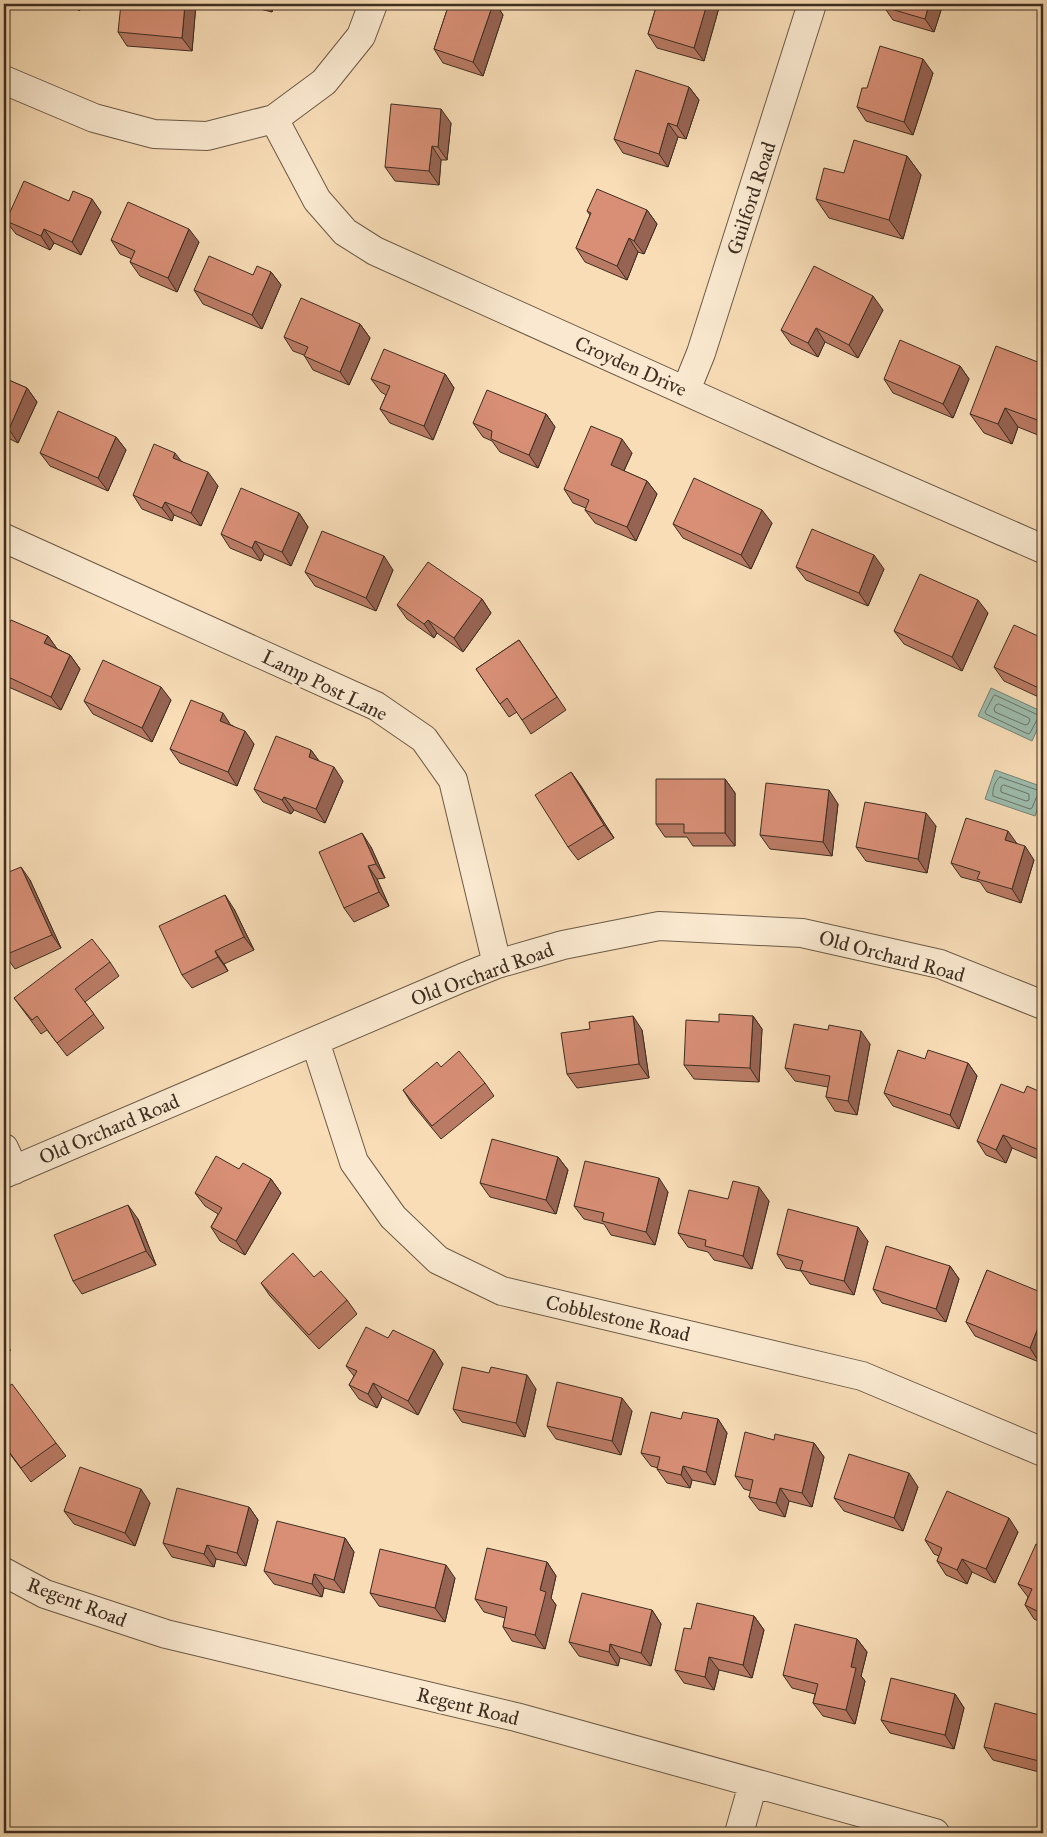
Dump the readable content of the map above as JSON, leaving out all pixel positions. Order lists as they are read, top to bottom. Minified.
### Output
{"streets":{"street":["Guilford Road","Croyden Drive","Lamp Post Lane","Old Orchard Road","Cobblestone Road","Regent Road"]},"crossings":[["Guilford Road","Croyden Drive"],["Lamp Post Lane","Old Orchard Road"],["Old Orchard Road","Cobblestone Road"]]}
